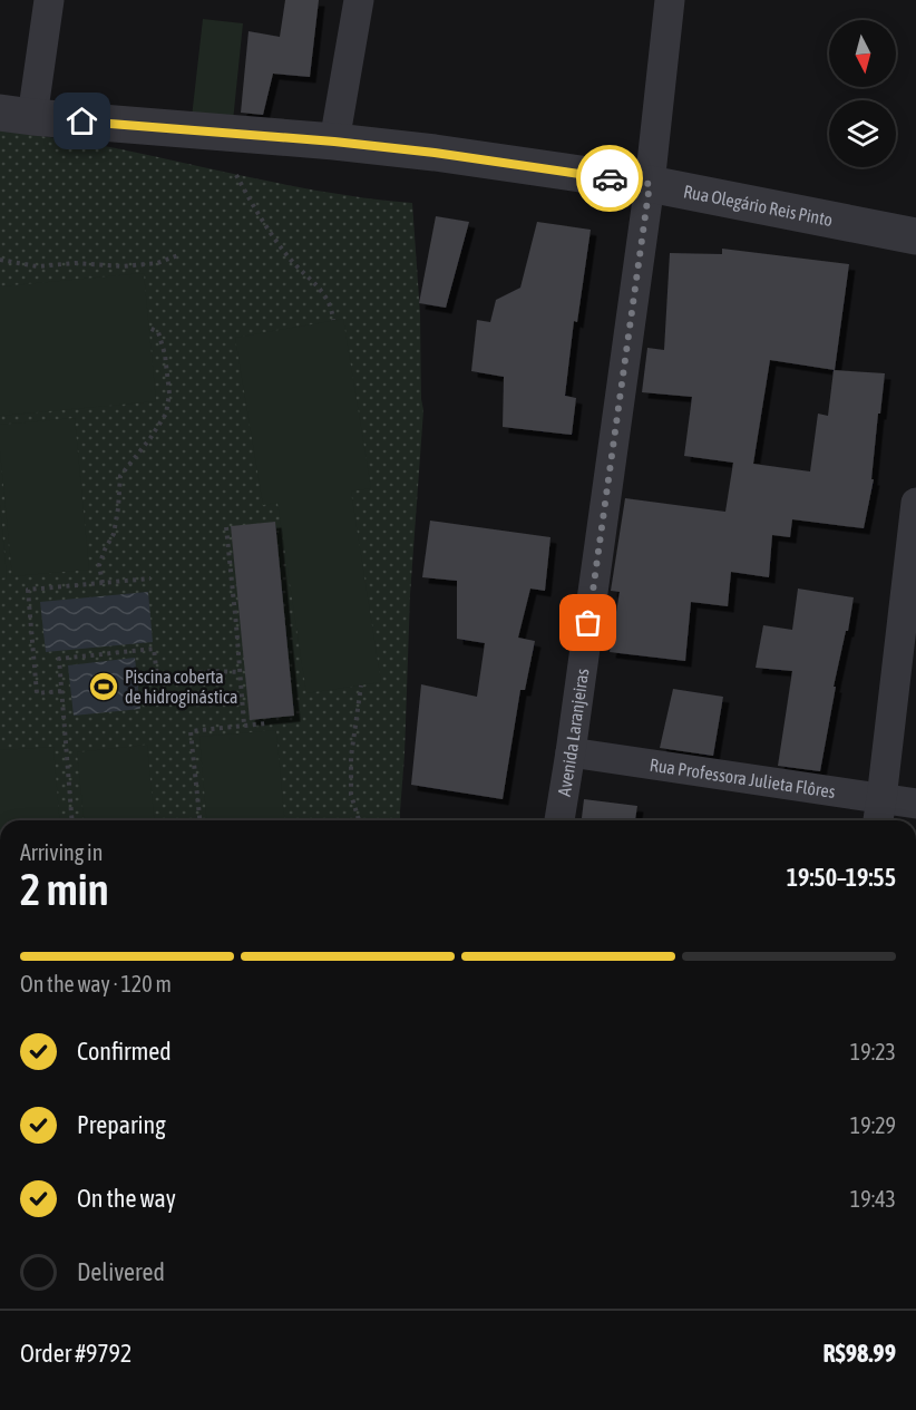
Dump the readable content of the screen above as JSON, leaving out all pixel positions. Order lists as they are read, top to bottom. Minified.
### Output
{"streets":{"street":["Rua Olegário Reis Pinto","Avenida Laranjeiras","Rua Professora Julieta Flôres"]},"crossings":[["Rua Olegário Reis Pinto","Avenida Laranjeiras"],["Avenida Laranjeiras","Rua Professora Julieta Flôres"]],"places":{"sports":["Piscina coberta de hidroginástica"]},"north":"bottom","page":{"heading":["2 min","Arriving in","19:50–19:55"],"panel":["Order #9792","R$98.99"],"bar":"On the way · 120 m","list":[["Confirmed","19:23"],["Preparing","19:29"],["On the way","19:43"],"Delivered"]}}
